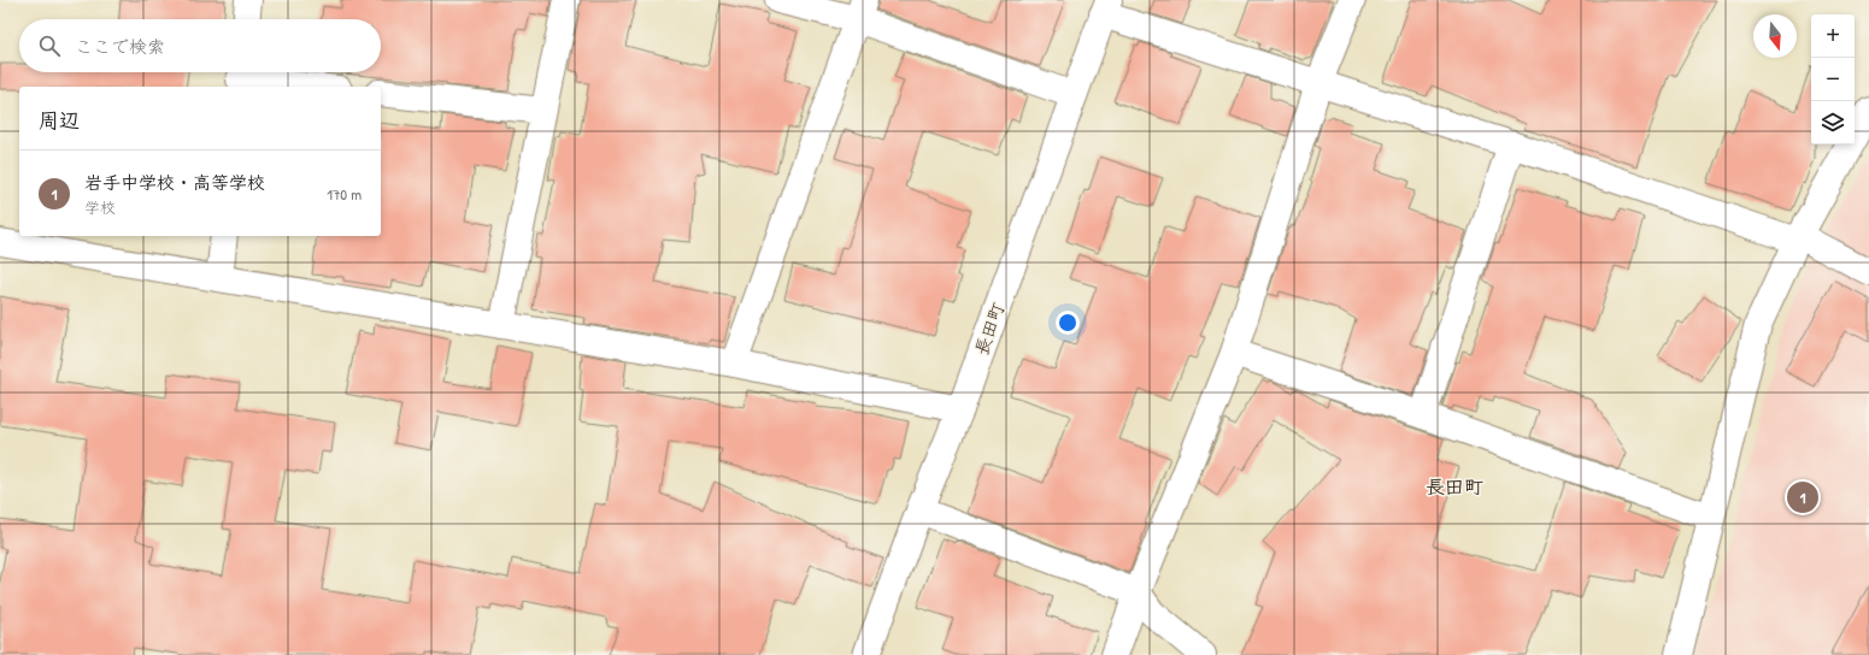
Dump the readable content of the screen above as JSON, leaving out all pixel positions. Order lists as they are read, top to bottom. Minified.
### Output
{"streets":{"street":["長田町"]},"districts":["長田町"],"north":"bottom","page":{"map_buttons":["+","−"],"search":"ここで検索","heading":"周辺","list":[{"mark":"1","name":"岩手中学校・高等学校","note":"学校","value":"170 m"}],"pins":"1"}}
